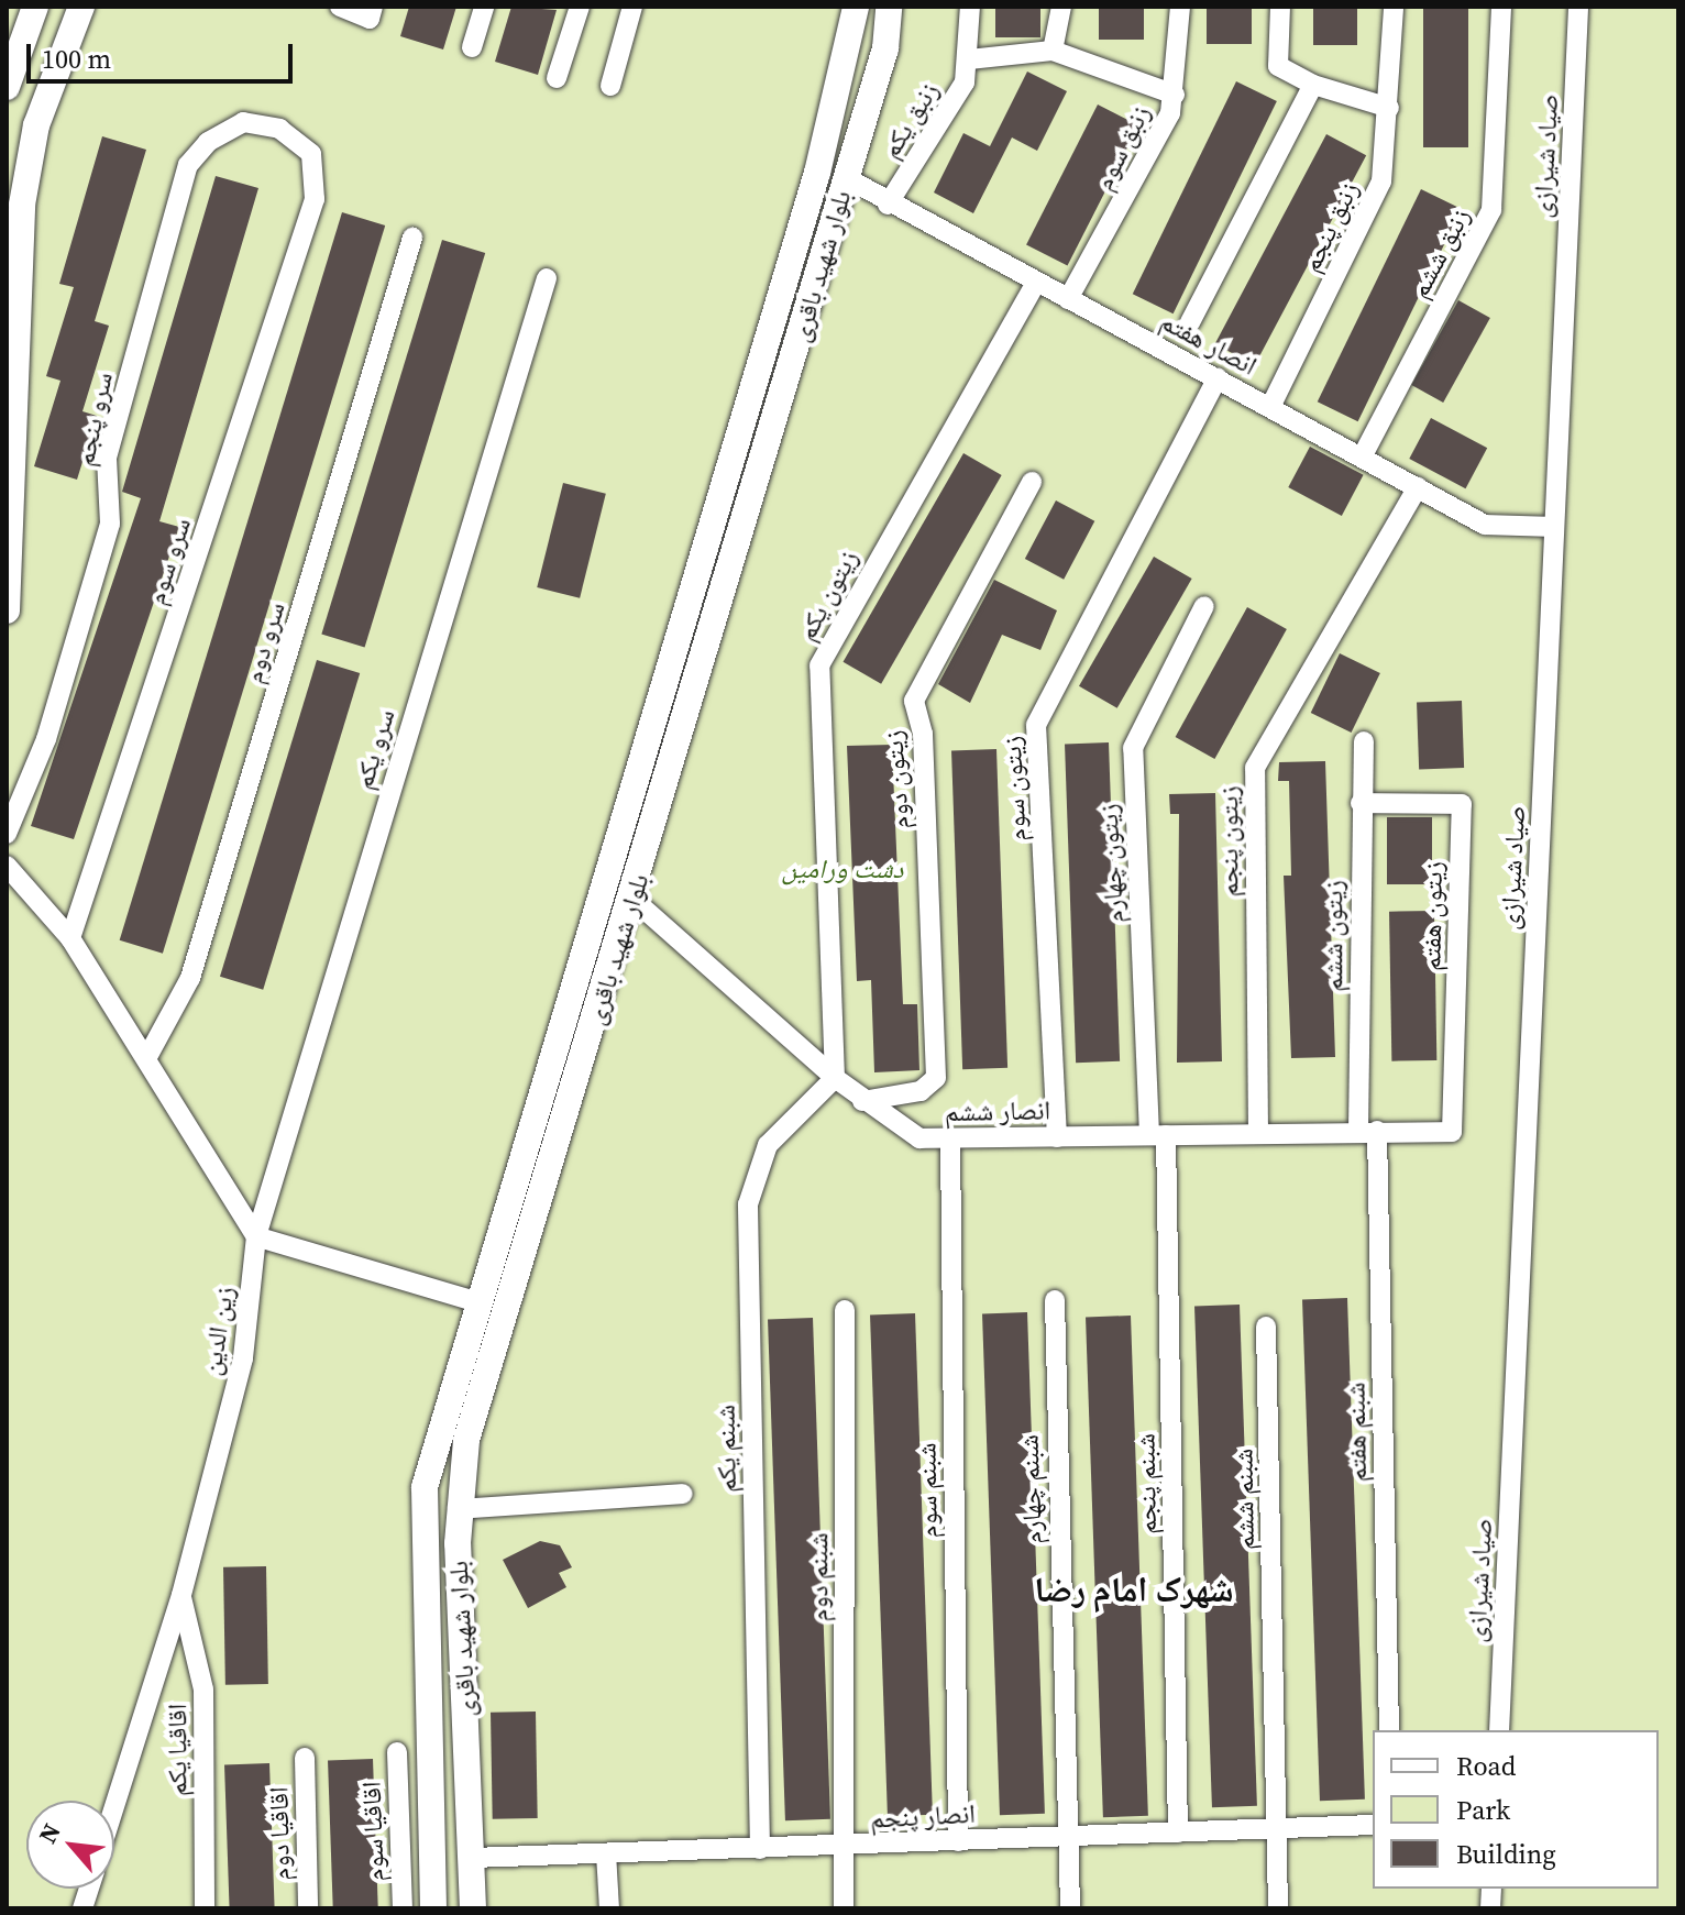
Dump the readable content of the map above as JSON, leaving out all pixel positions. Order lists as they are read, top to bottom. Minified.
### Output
{"streets":{"street":["زنبق یکم","زنبق سوم","صیاد شیرازی","زنبق پنجم","زنبق ششم","بلوار شهید باقری","انصار هفتم","سرو پنجم","سرو سوم","زیتون یکم","سرو دوم","سرو یکم","زیتون دوم","زیتون سوم","زیتون پنجم","زیتون چهارم","زیتون هفتم","زیتون ششم","انصار ششم","زین الدین","شبنم هفتم","شبنم یکم","شبنم پنجم","شبنم چهارم","شبنم سوم","شبنم ششم","شبنم دوم","اقاقیا یکم","انصار پنجم","اقاقیا سوم","اقاقیا دوم"]},"crossings":[["زنبق یکم","انصار هفتم"],["زنبق سوم","انصار هفتم"],["صیاد شیرازی","انصار هفتم"],["زنبق پنجم","انصار هفتم"],["زنبق ششم","انصار هفتم"],["بلوار شهید باقری","انصار هفتم"],["بلوار شهید باقری","انصار ششم"],["بلوار شهید باقری","انصار پنجم"],["انصار هفتم","زیتون یکم"],["انصار هفتم","زیتون سوم"],["انصار هفتم","زیتون پنجم"],["سرو پنجم","سرو سوم"],["زیتون یکم","انصار ششم"],["زیتون یکم","شبنم یکم"],["سرو یکم","زین الدین"],["زیتون دوم","انصار ششم"],["زیتون سوم","انصار ششم"],["زیتون پنجم","انصار ششم"],["زیتون چهارم","انصار ششم"],["زیتون چهارم","شبنم پنجم"],["زیتون هفتم","زیتون ششم"],["زیتون هفتم","انصار ششم"],["زیتون ششم","انصار ششم"],["زیتون ششم","شبنم هفتم"],["انصار ششم","شبنم هفتم"],["انصار ششم","شبنم یکم"],["انصار ششم","شبنم پنجم"],["انصار ششم","شبنم سوم"],["زین الدین","اقاقیا یکم"],["شبنم یکم","انصار پنجم"],["شبنم پنجم","انصار پنجم"],["شبنم چهارم","انصار پنجم"],["شبنم سوم","انصار پنجم"],["شبنم ششم","انصار پنجم"],["شبنم دوم","انصار پنجم"]],"districts":["شهرک امام رضا"],"parks":["دشت ورامین"],"legend":["Road","Park","Building"],"scale_bar":"100 m","north":"top left"}
